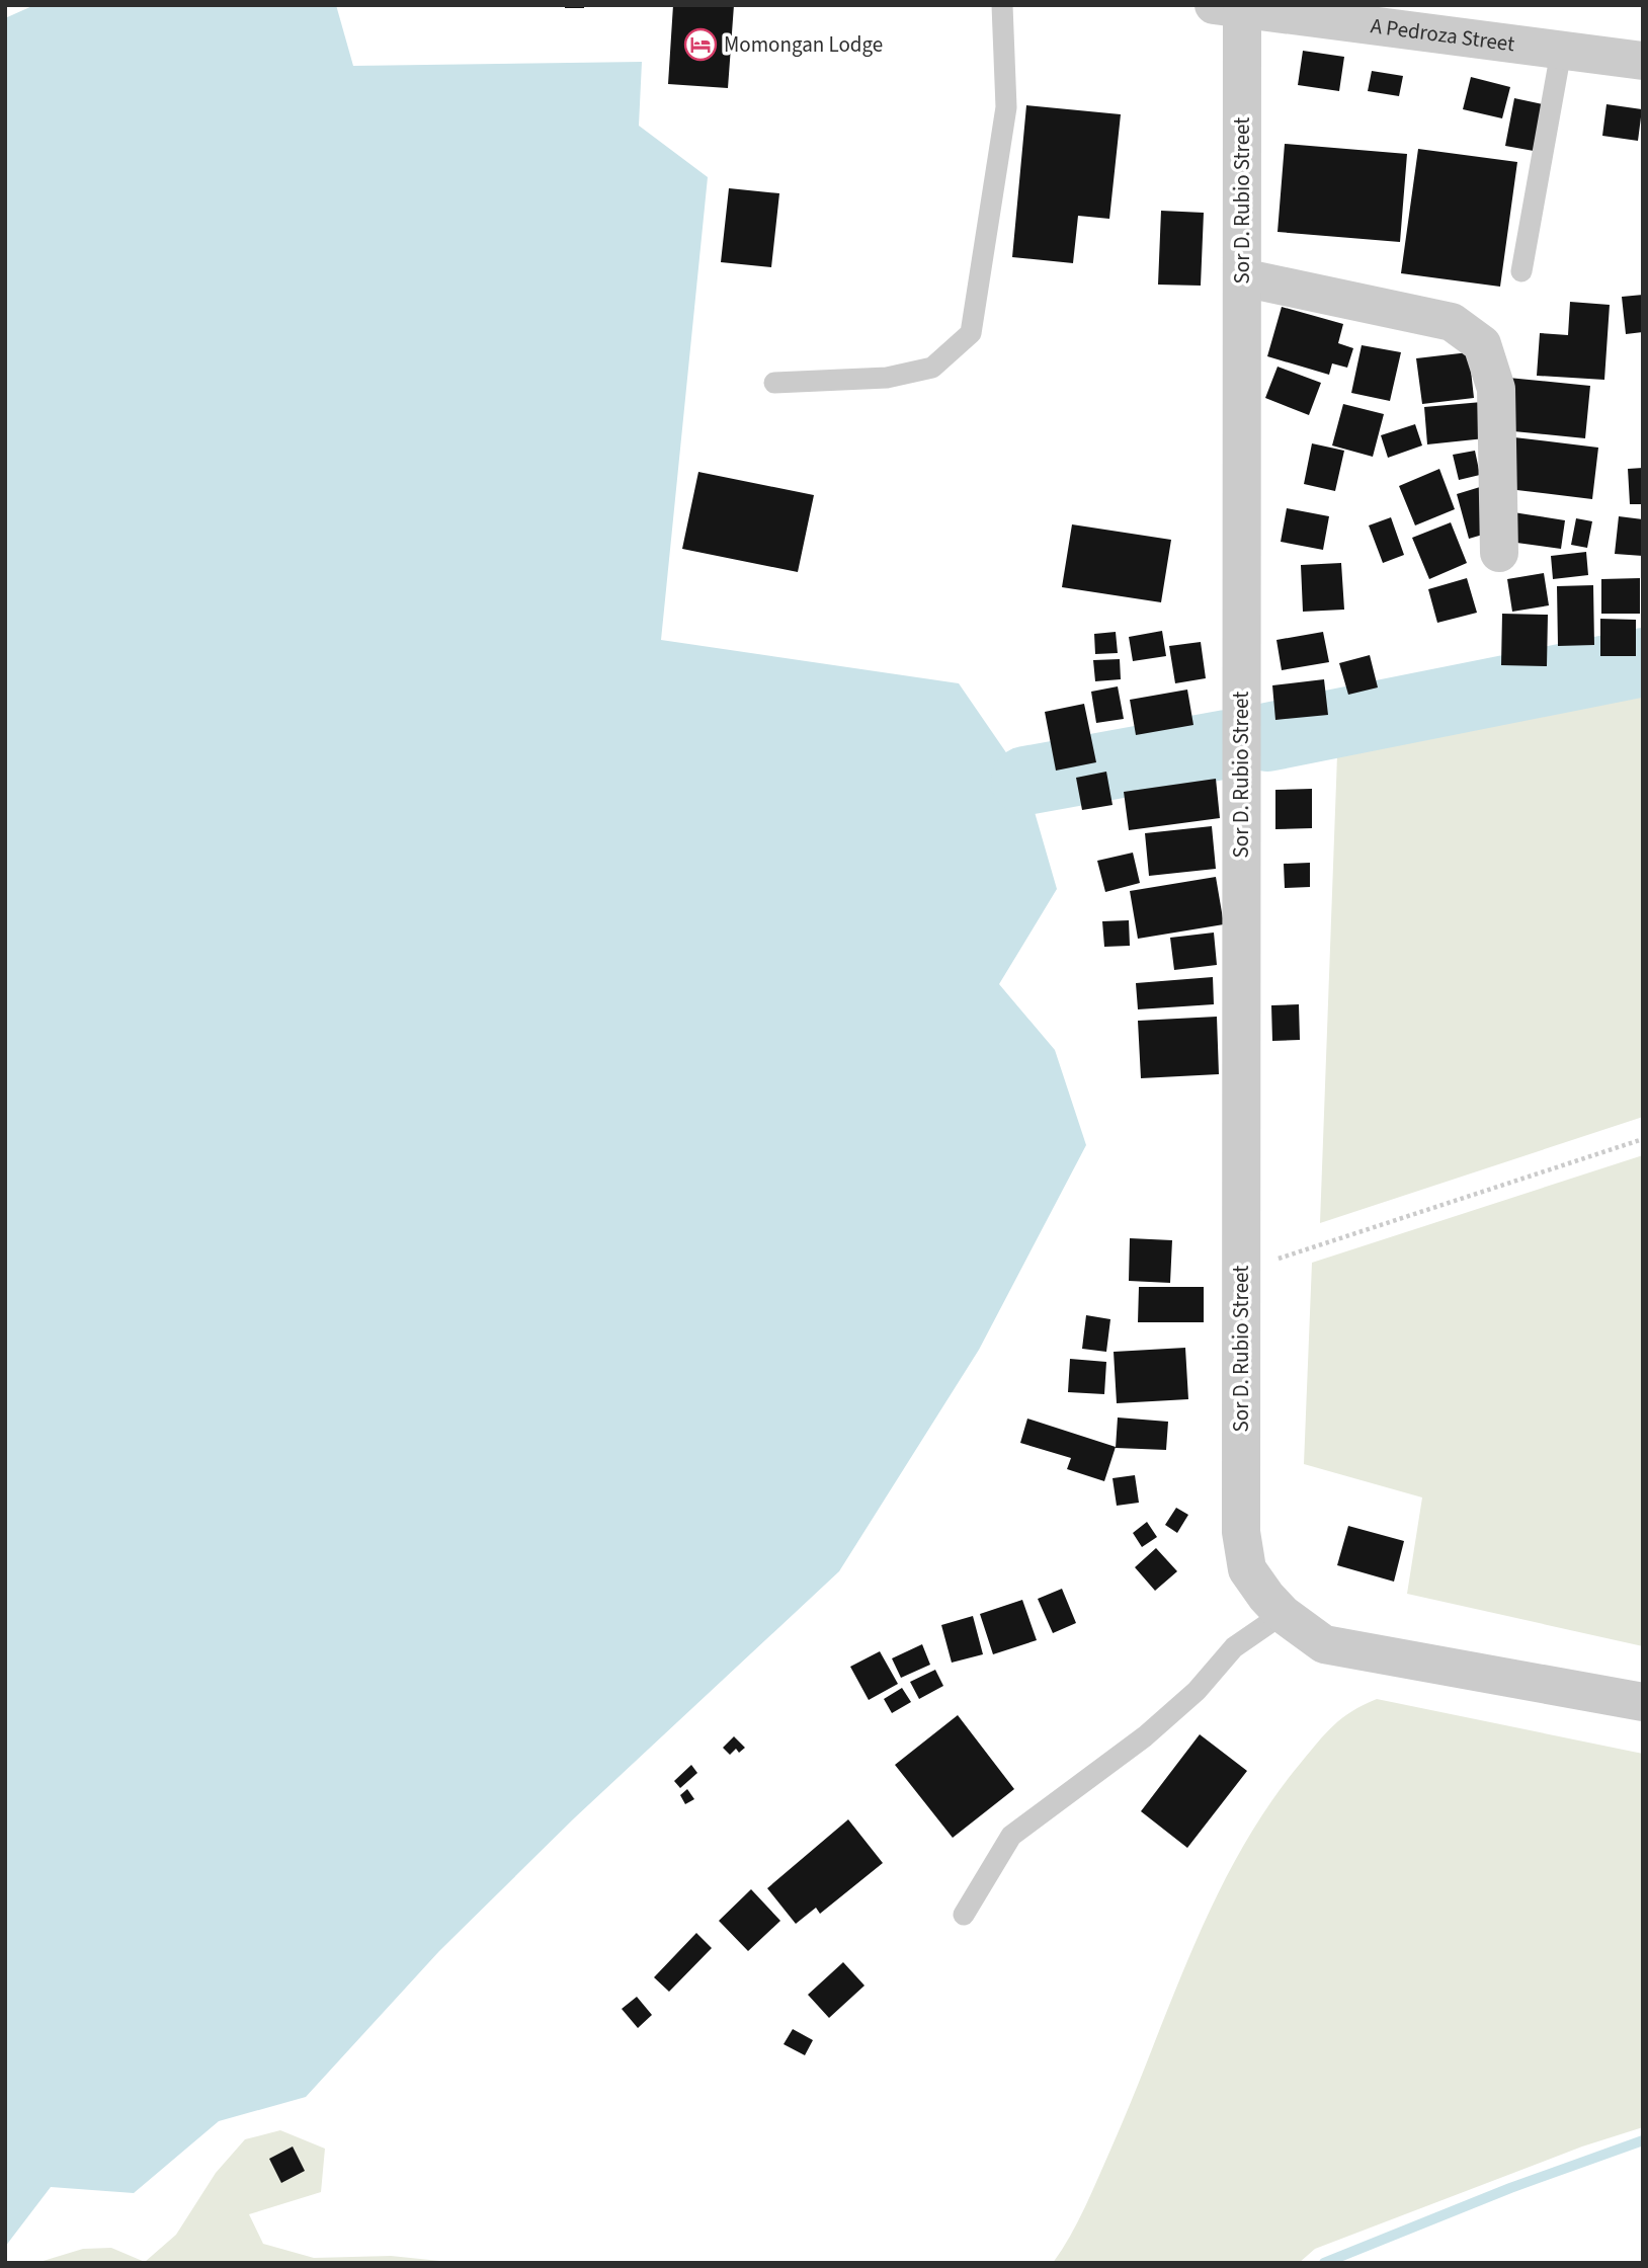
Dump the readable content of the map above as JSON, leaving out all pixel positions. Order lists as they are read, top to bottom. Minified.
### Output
{"streets":{"street":["A Pedroza Street","Sor D. Rubio Street"]},"crossings":[["A Pedroza Street","Sor D. Rubio Street"]],"places":{"hotel":["Momongan Lodge"]}}
